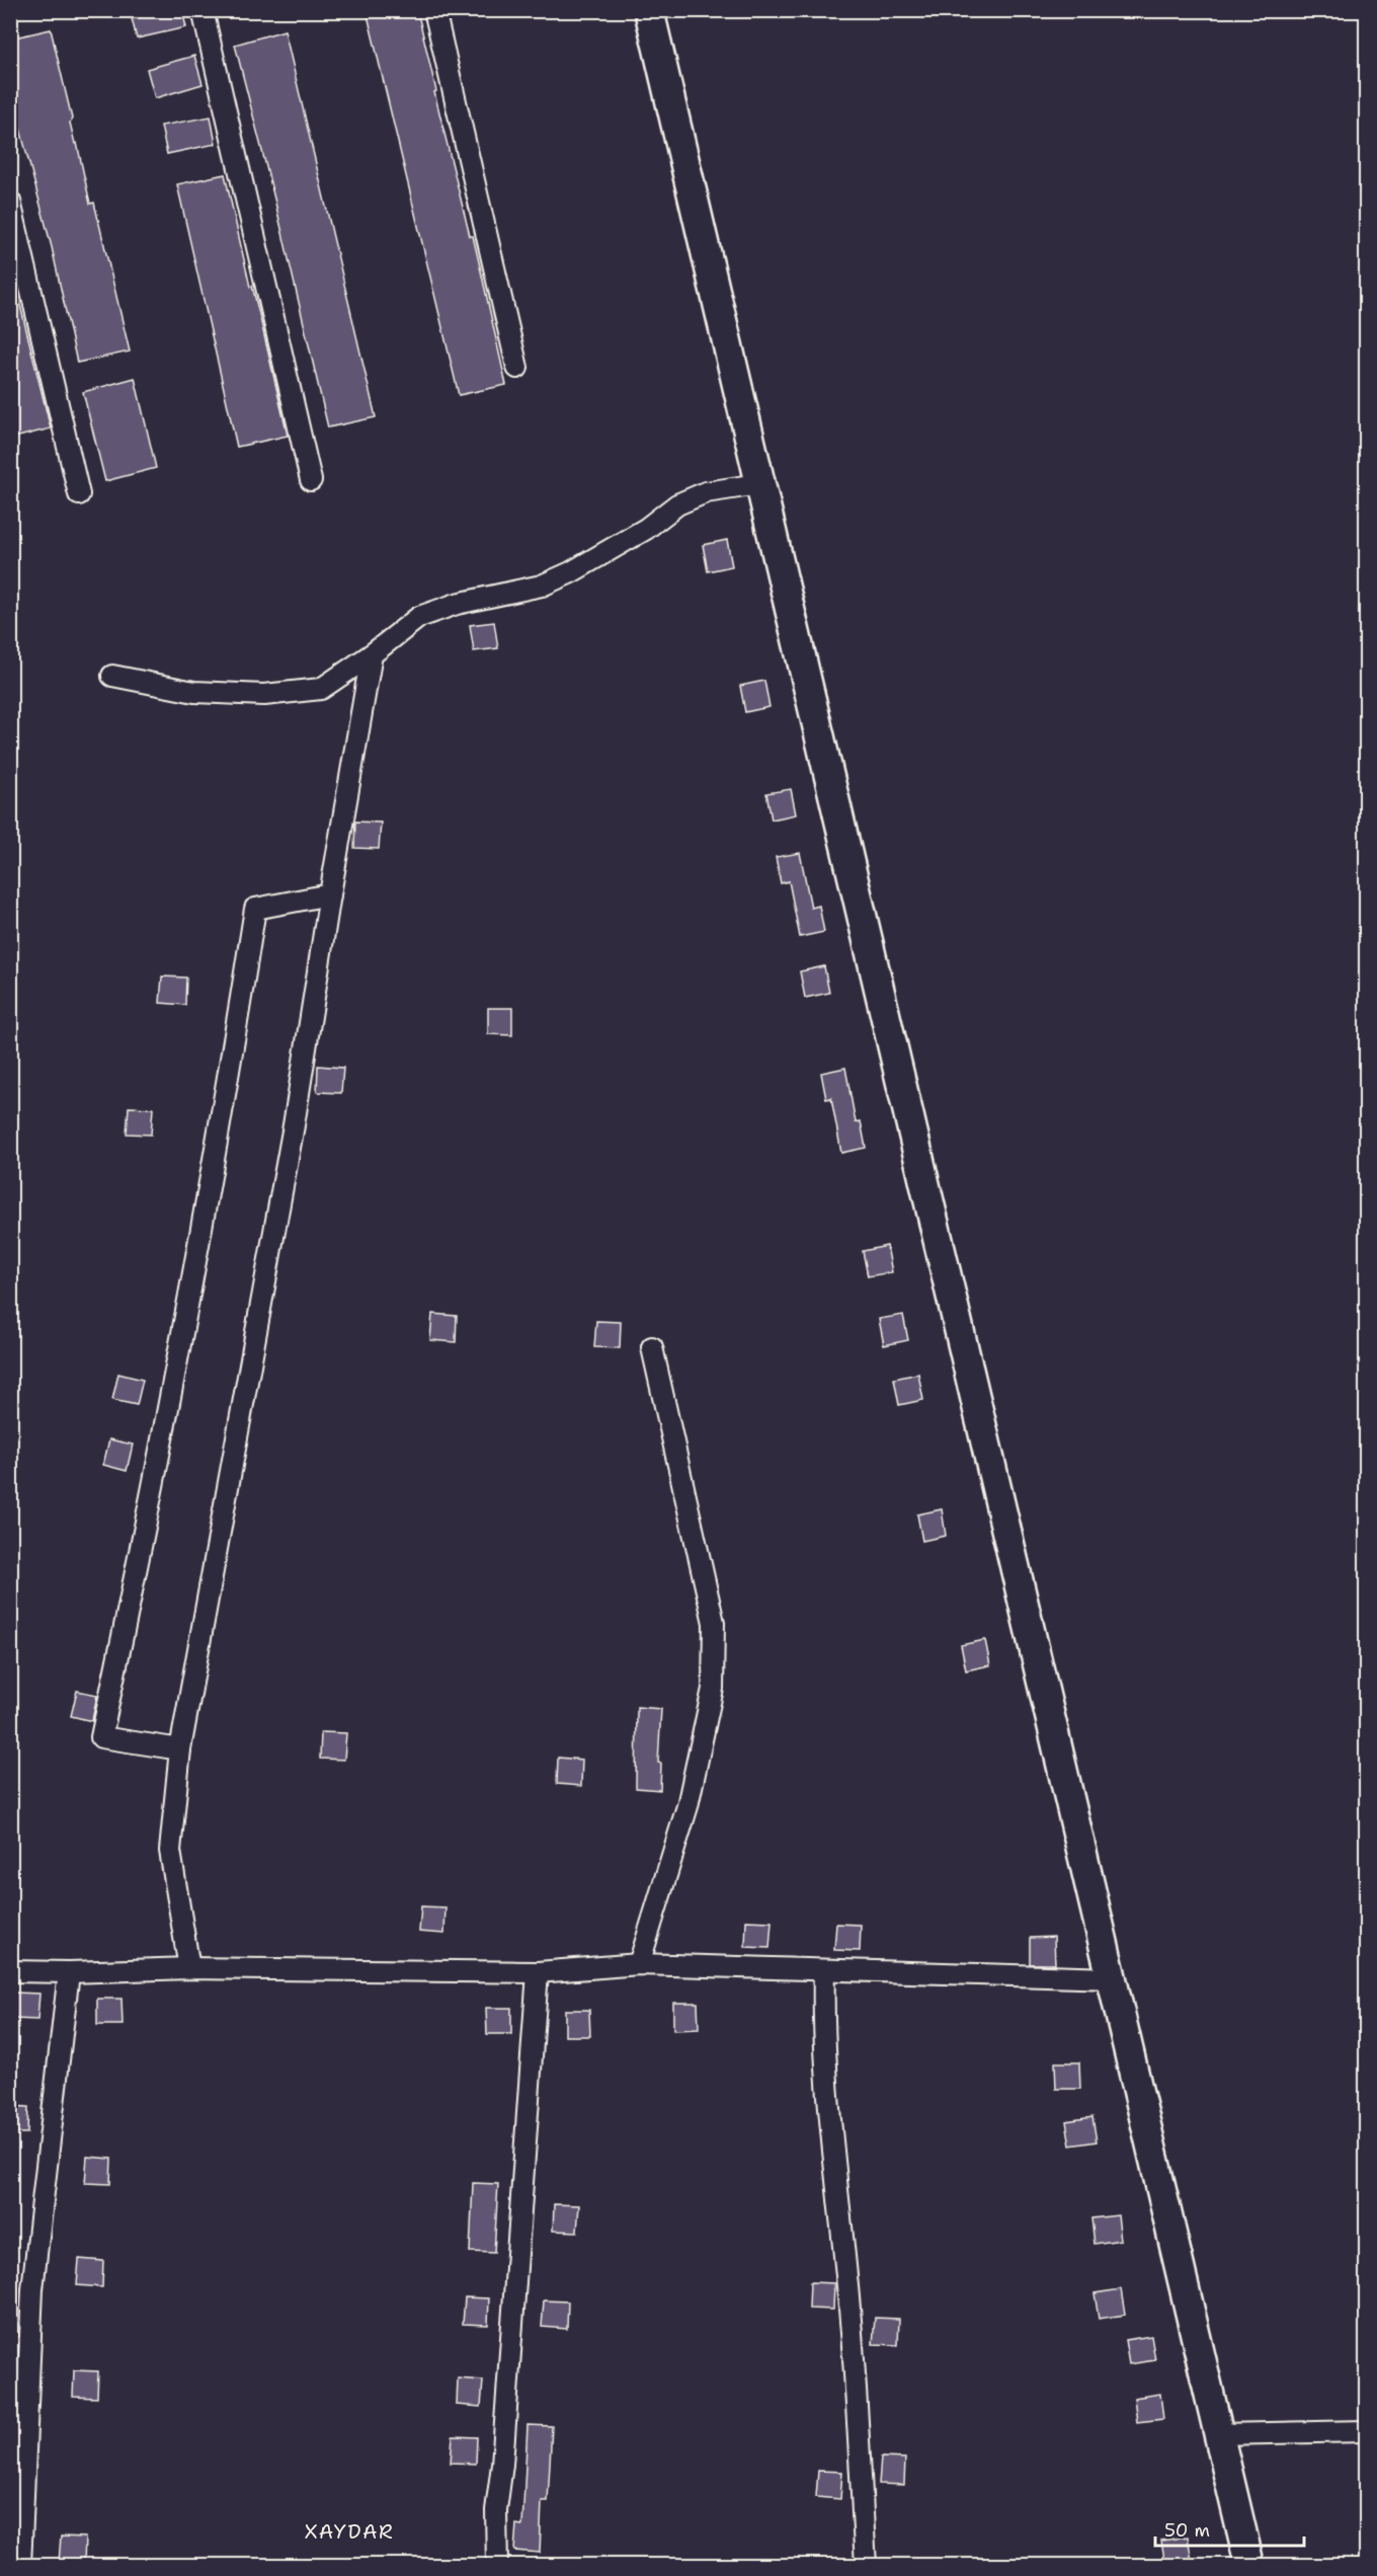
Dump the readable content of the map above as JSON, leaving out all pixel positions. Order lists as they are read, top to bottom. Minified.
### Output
{"districts":["XAYDAR"],"scale_bar":"50 m"}
